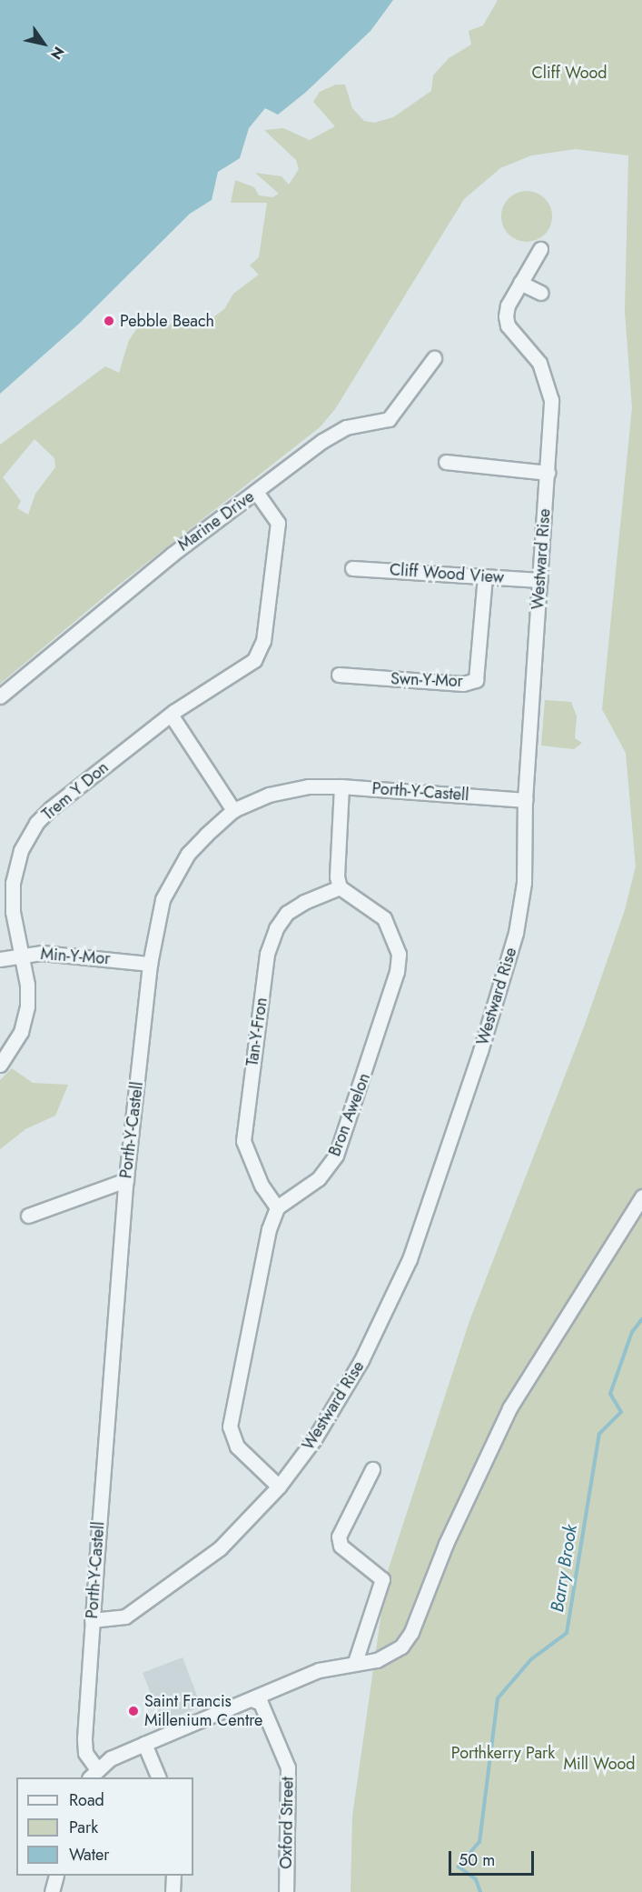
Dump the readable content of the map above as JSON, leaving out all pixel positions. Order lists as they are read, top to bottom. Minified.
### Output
{"streets":{"street":["Marine Drive","Westward Rise","Cliff Wood View","Swn-Y-Mor","Trem Y Don","Porth-Y-Castell","Min-Y-Mor","Tan-Y-Fron","Bron Awelon","Oxford Street"]},"crossings":[["Marine Drive","Trem Y Don"],["Westward Rise","Cliff Wood View"],["Westward Rise","Porth-Y-Castell"],["Cliff Wood View","Swn-Y-Mor"],["Trem Y Don","Min-Y-Mor"],["Porth-Y-Castell","Min-Y-Mor"],["Tan-Y-Fron","Bron Awelon"]],"water":["Barry Brook"],"parks":["Cliff Wood","Porthkerry Park","Mill Wood"],"places":["Pebble Beach","Saint Francis Millenium Centre"],"legend":["Road","Park","Water"],"scale_bar":"50 m","north":"bottom right"}
